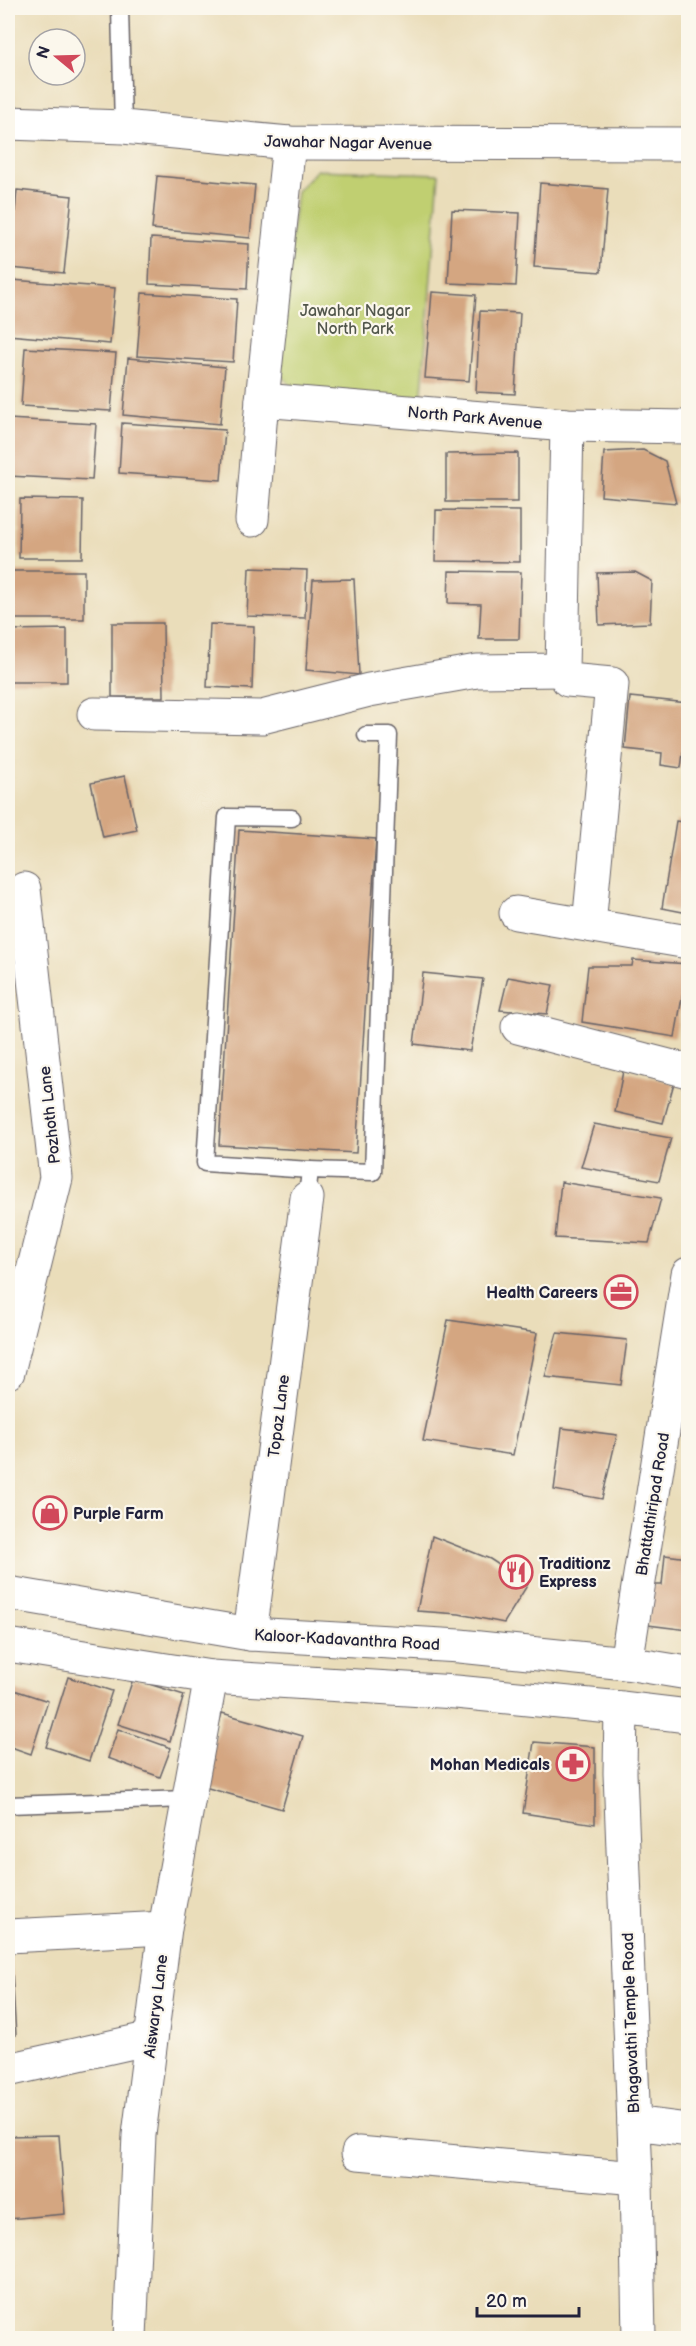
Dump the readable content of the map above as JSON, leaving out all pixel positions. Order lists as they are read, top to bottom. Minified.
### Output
{"streets":{"street":["Jawahar Nagar Avenue","North Park Avenue","Pozhoth Lane","Topaz Lane","Bhattathiripad Road","Kaloor-Kadavanthra Road","Aiswarya Lane","Bhagavathi Temple Road"]},"crossings":[["Topaz Lane","Kaloor-Kadavanthra Road"],["Bhattathiripad Road","Kaloor-Kadavanthra Road"],["Bhattathiripad Road","Bhagavathi Temple Road"]],"parks":["Jawahar Nagar North Park"],"places":{"office":["Health Careers"],"shop":["Purple Farm"],"restaurant":["Traditionz Express"],"pharmacy":["Mohan Medicals"]},"scale_bar":"20 m","north":"left"}
